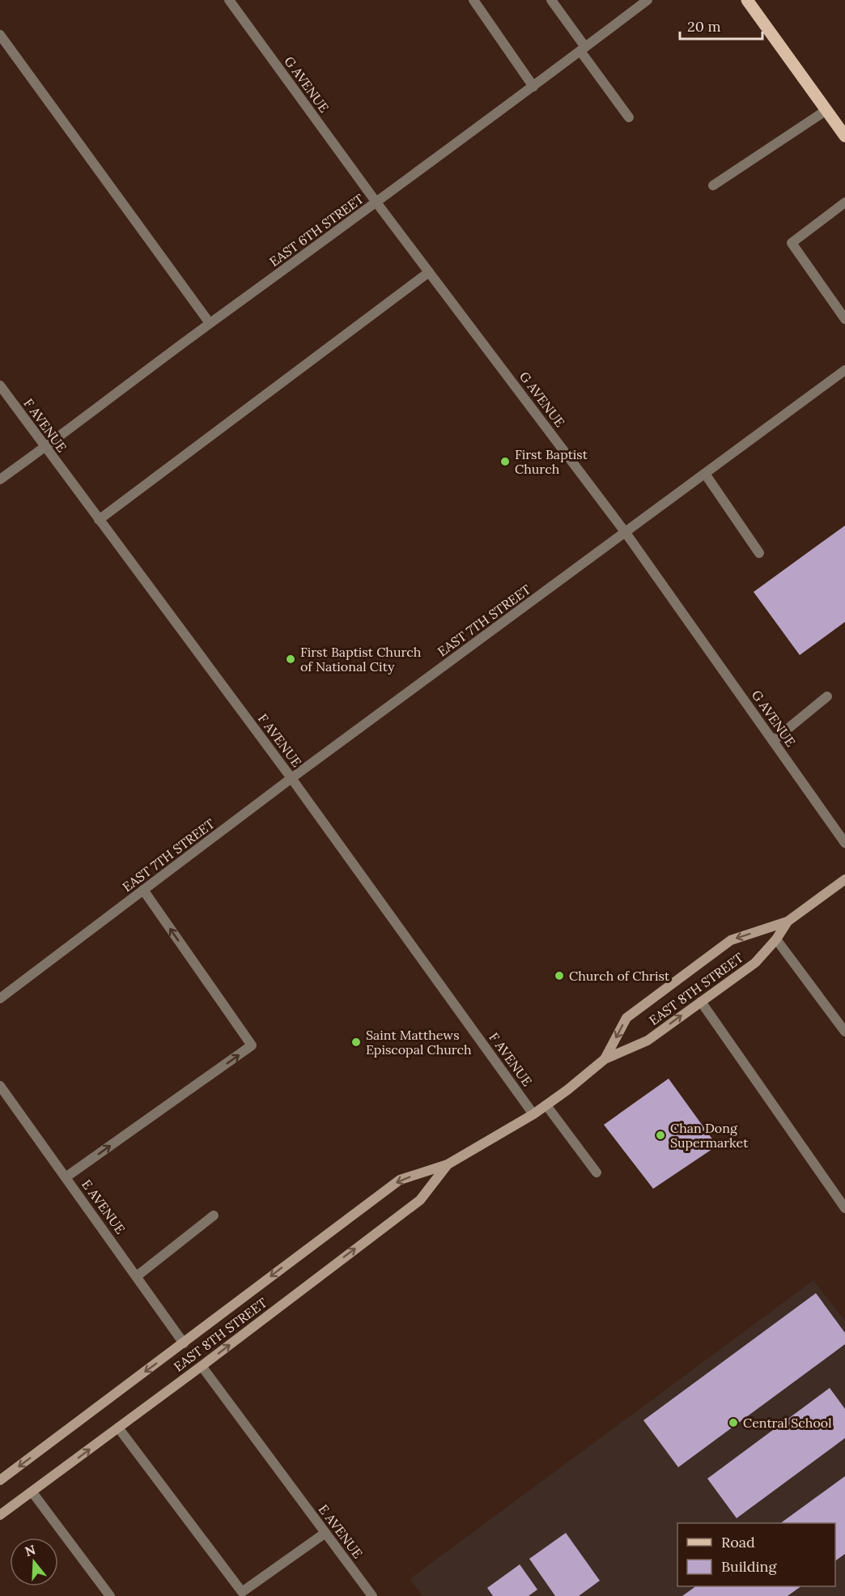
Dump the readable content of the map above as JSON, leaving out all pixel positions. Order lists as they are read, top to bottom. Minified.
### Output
{"streets":{"main road":["EAST 8TH STREET"],"street":["G AVENUE","EAST 6TH STREET","F AVENUE","EAST 7TH STREET","E AVENUE"]},"crossings":[["G AVENUE","EAST 6TH STREET"],["G AVENUE","EAST 7TH STREET"],["EAST 6TH STREET","F AVENUE"],["F AVENUE","EAST 7TH STREET"],["F AVENUE","EAST 8TH STREET"],["EAST 8TH STREET","E AVENUE"]],"places":["First Baptist Church","First Baptist Church of National City","Church of Christ","Saint Matthews Episcopal Church","Chan Dong Supermarket","Central School"],"legend":["Road","Building"],"scale_bar":"20 m","north":"top"}
